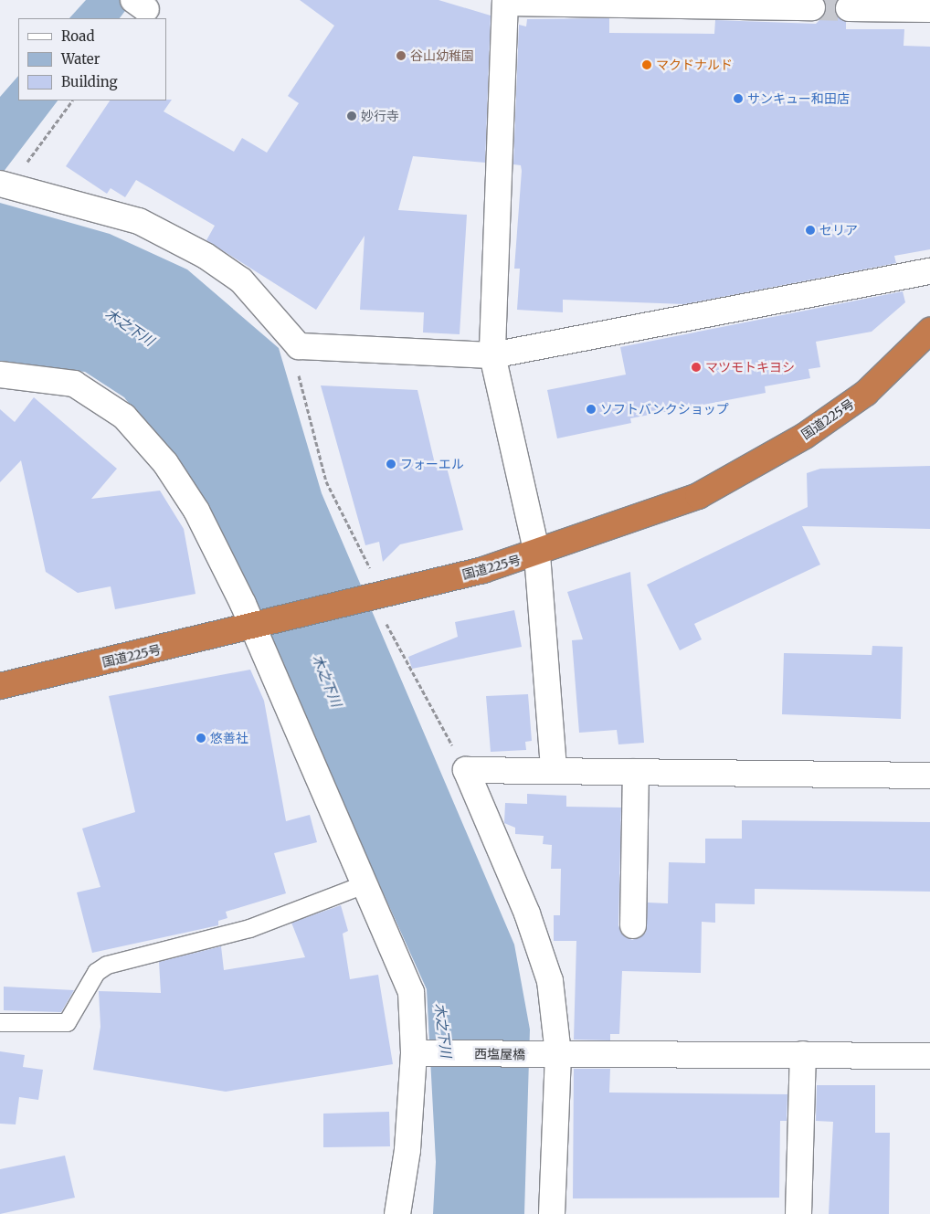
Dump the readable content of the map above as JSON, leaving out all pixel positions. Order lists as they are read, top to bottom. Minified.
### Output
{"streets":{"highway":["国道225号"],"street":["西塩屋橋"]},"water":["木之下川"],"places":["谷山幼稚園","マクドナルド","サンキュー和田店","妙行寺","セリア","マツモトキヨシ","ソフトバンクショップ","フォーエル","悠善社"],"legend":["Road","Water","Building"]}
